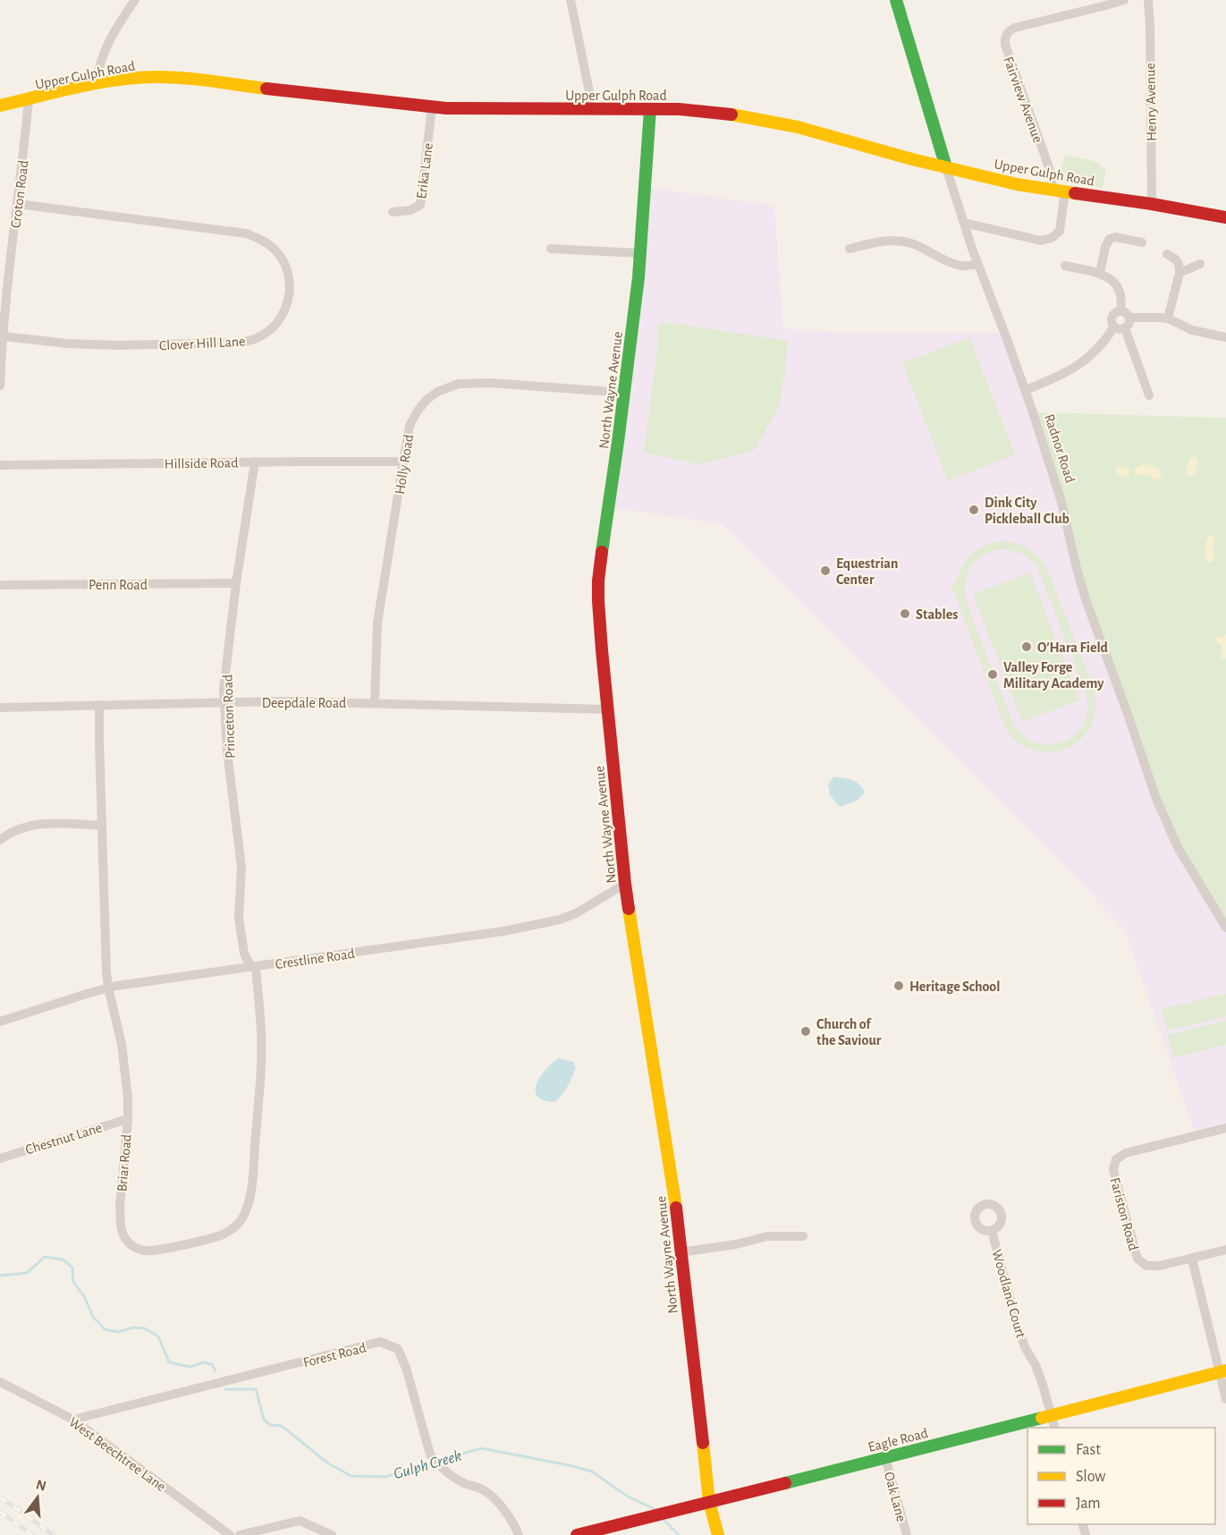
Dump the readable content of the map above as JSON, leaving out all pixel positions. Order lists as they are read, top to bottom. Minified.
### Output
{"streets":{"street":["Upper Gulph Road","Fairview Avenue","Henry Avenue","Erika Lane","Croton Road","Clover Hill Lane","North Wayne Avenue","Radnor Road","Hillside Road","Holly Road","Penn Road","Deepdale Road","Princeton Road","Crestline Road","Chestnut Lane","Briar Road","Fariston Road","Woodland Court","Forest Road","Eagle Road","West Beechtree Lane","Oak Lane"]},"crossings":[["Upper Gulph Road","Fairview Avenue"],["Upper Gulph Road","Henry Avenue"],["Upper Gulph Road","Erika Lane"],["Upper Gulph Road","Croton Road"],["Upper Gulph Road","North Wayne Avenue"],["Upper Gulph Road","Radnor Road"],["Croton Road","Clover Hill Lane"],["North Wayne Avenue","Holly Road"],["North Wayne Avenue","Deepdale Road"],["North Wayne Avenue","Crestline Road"],["North Wayne Avenue","Eagle Road"],["Hillside Road","Holly Road"],["Hillside Road","Princeton Road"],["Holly Road","Deepdale Road"],["Penn Road","Princeton Road"],["Deepdale Road","Princeton Road"],["Deepdale Road","Briar Road"],["Princeton Road","Crestline Road"],["Princeton Road","Briar Road"],["Crestline Road","Briar Road"],["Chestnut Lane","Briar Road"],["Woodland Court","Eagle Road"],["Forest Road","West Beechtree Lane"],["Eagle Road","Oak Lane"]],"water":["Gulph Creek"],"places":["Dink City Pickleball Club","Equestrian Center","Stables","O’Hara Field","Valley Forge Military Academy","Heritage School","Church of the Saviour"],"legend":["Fast","Slow","Jam"],"north":"top"}
